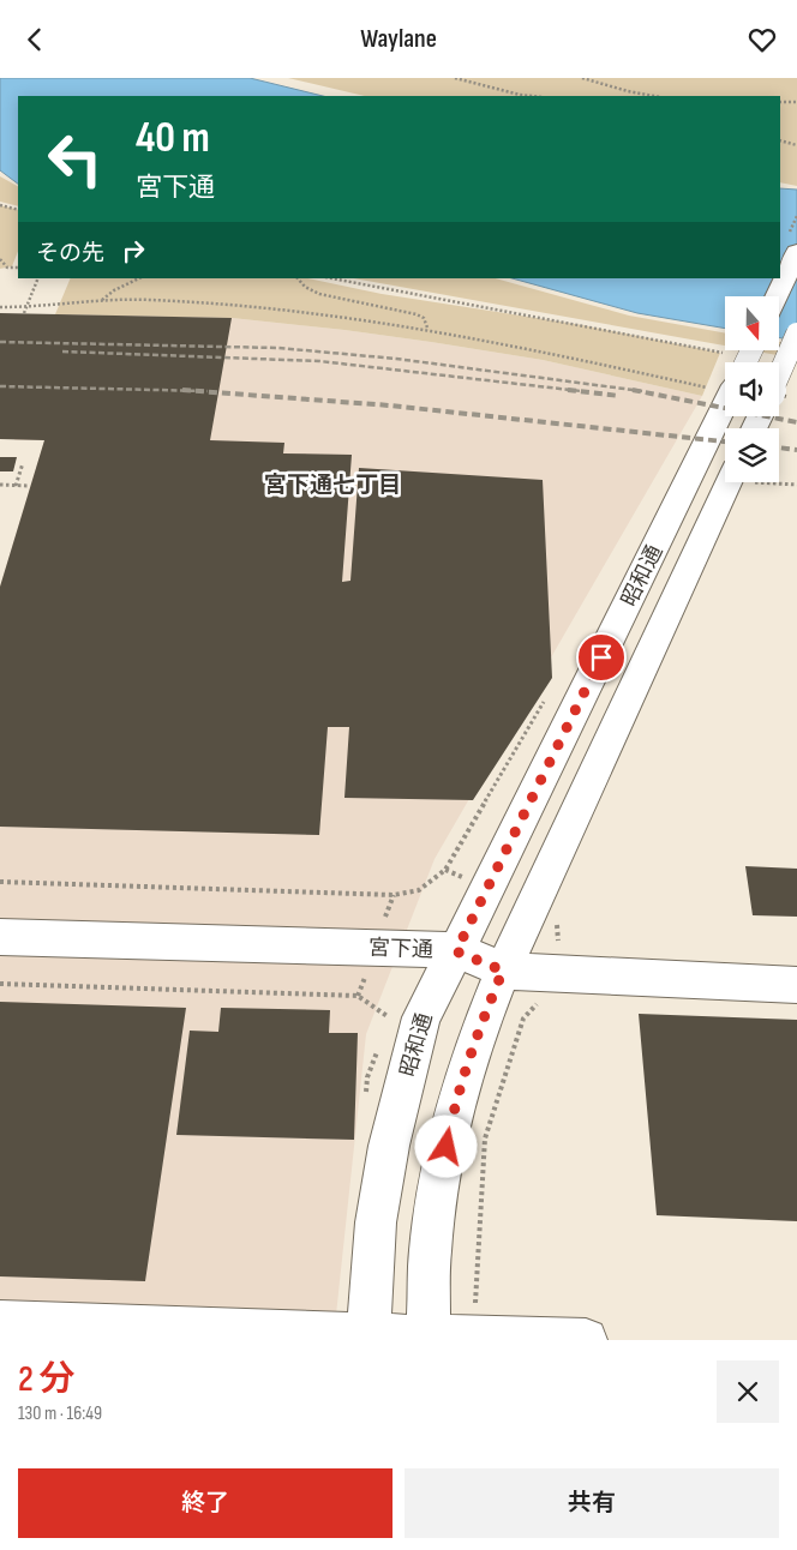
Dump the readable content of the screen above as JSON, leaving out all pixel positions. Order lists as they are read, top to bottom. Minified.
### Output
{"streets":{"street":["昭和通","宮下通"]},"crossings":[["昭和通","宮下通"]],"districts":["宮下通七丁目"],"north":"bottom","page":{"header":"Waylane","turn":["40 m","宮下通"],"then":"その先","heading":["2 分","130 m · 16:49"],"buttons":["終了","共有"]}}
